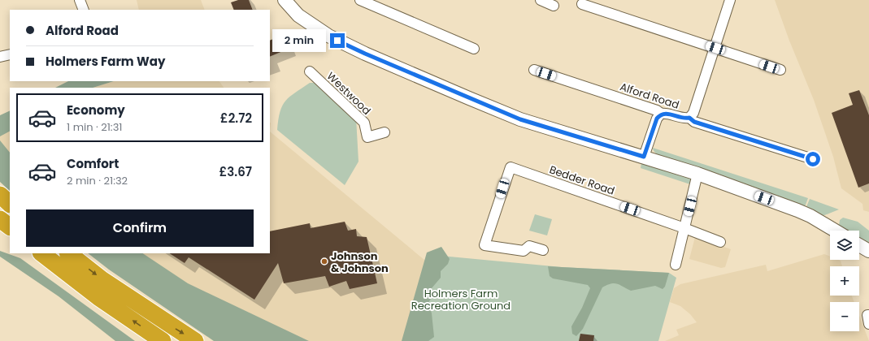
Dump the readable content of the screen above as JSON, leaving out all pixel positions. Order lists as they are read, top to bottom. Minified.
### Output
{"streets":{"street":["Westwood","Alford Road","Bedder Road"]},"parks":["Holmers Farm Recreation Ground"],"places":["Johnson & Johnson"],"page":{"banner":["Alford Road","Holmers Farm Way"],"bubble":"2 min","list":[{"name":"Economy","note":"1 min · 21:31","value":"£2.72"},{"name":"Comfort","note":"2 min · 21:32","value":"£3.67"}],"buttons":"Confirm","map_buttons":["+","−"]}}
